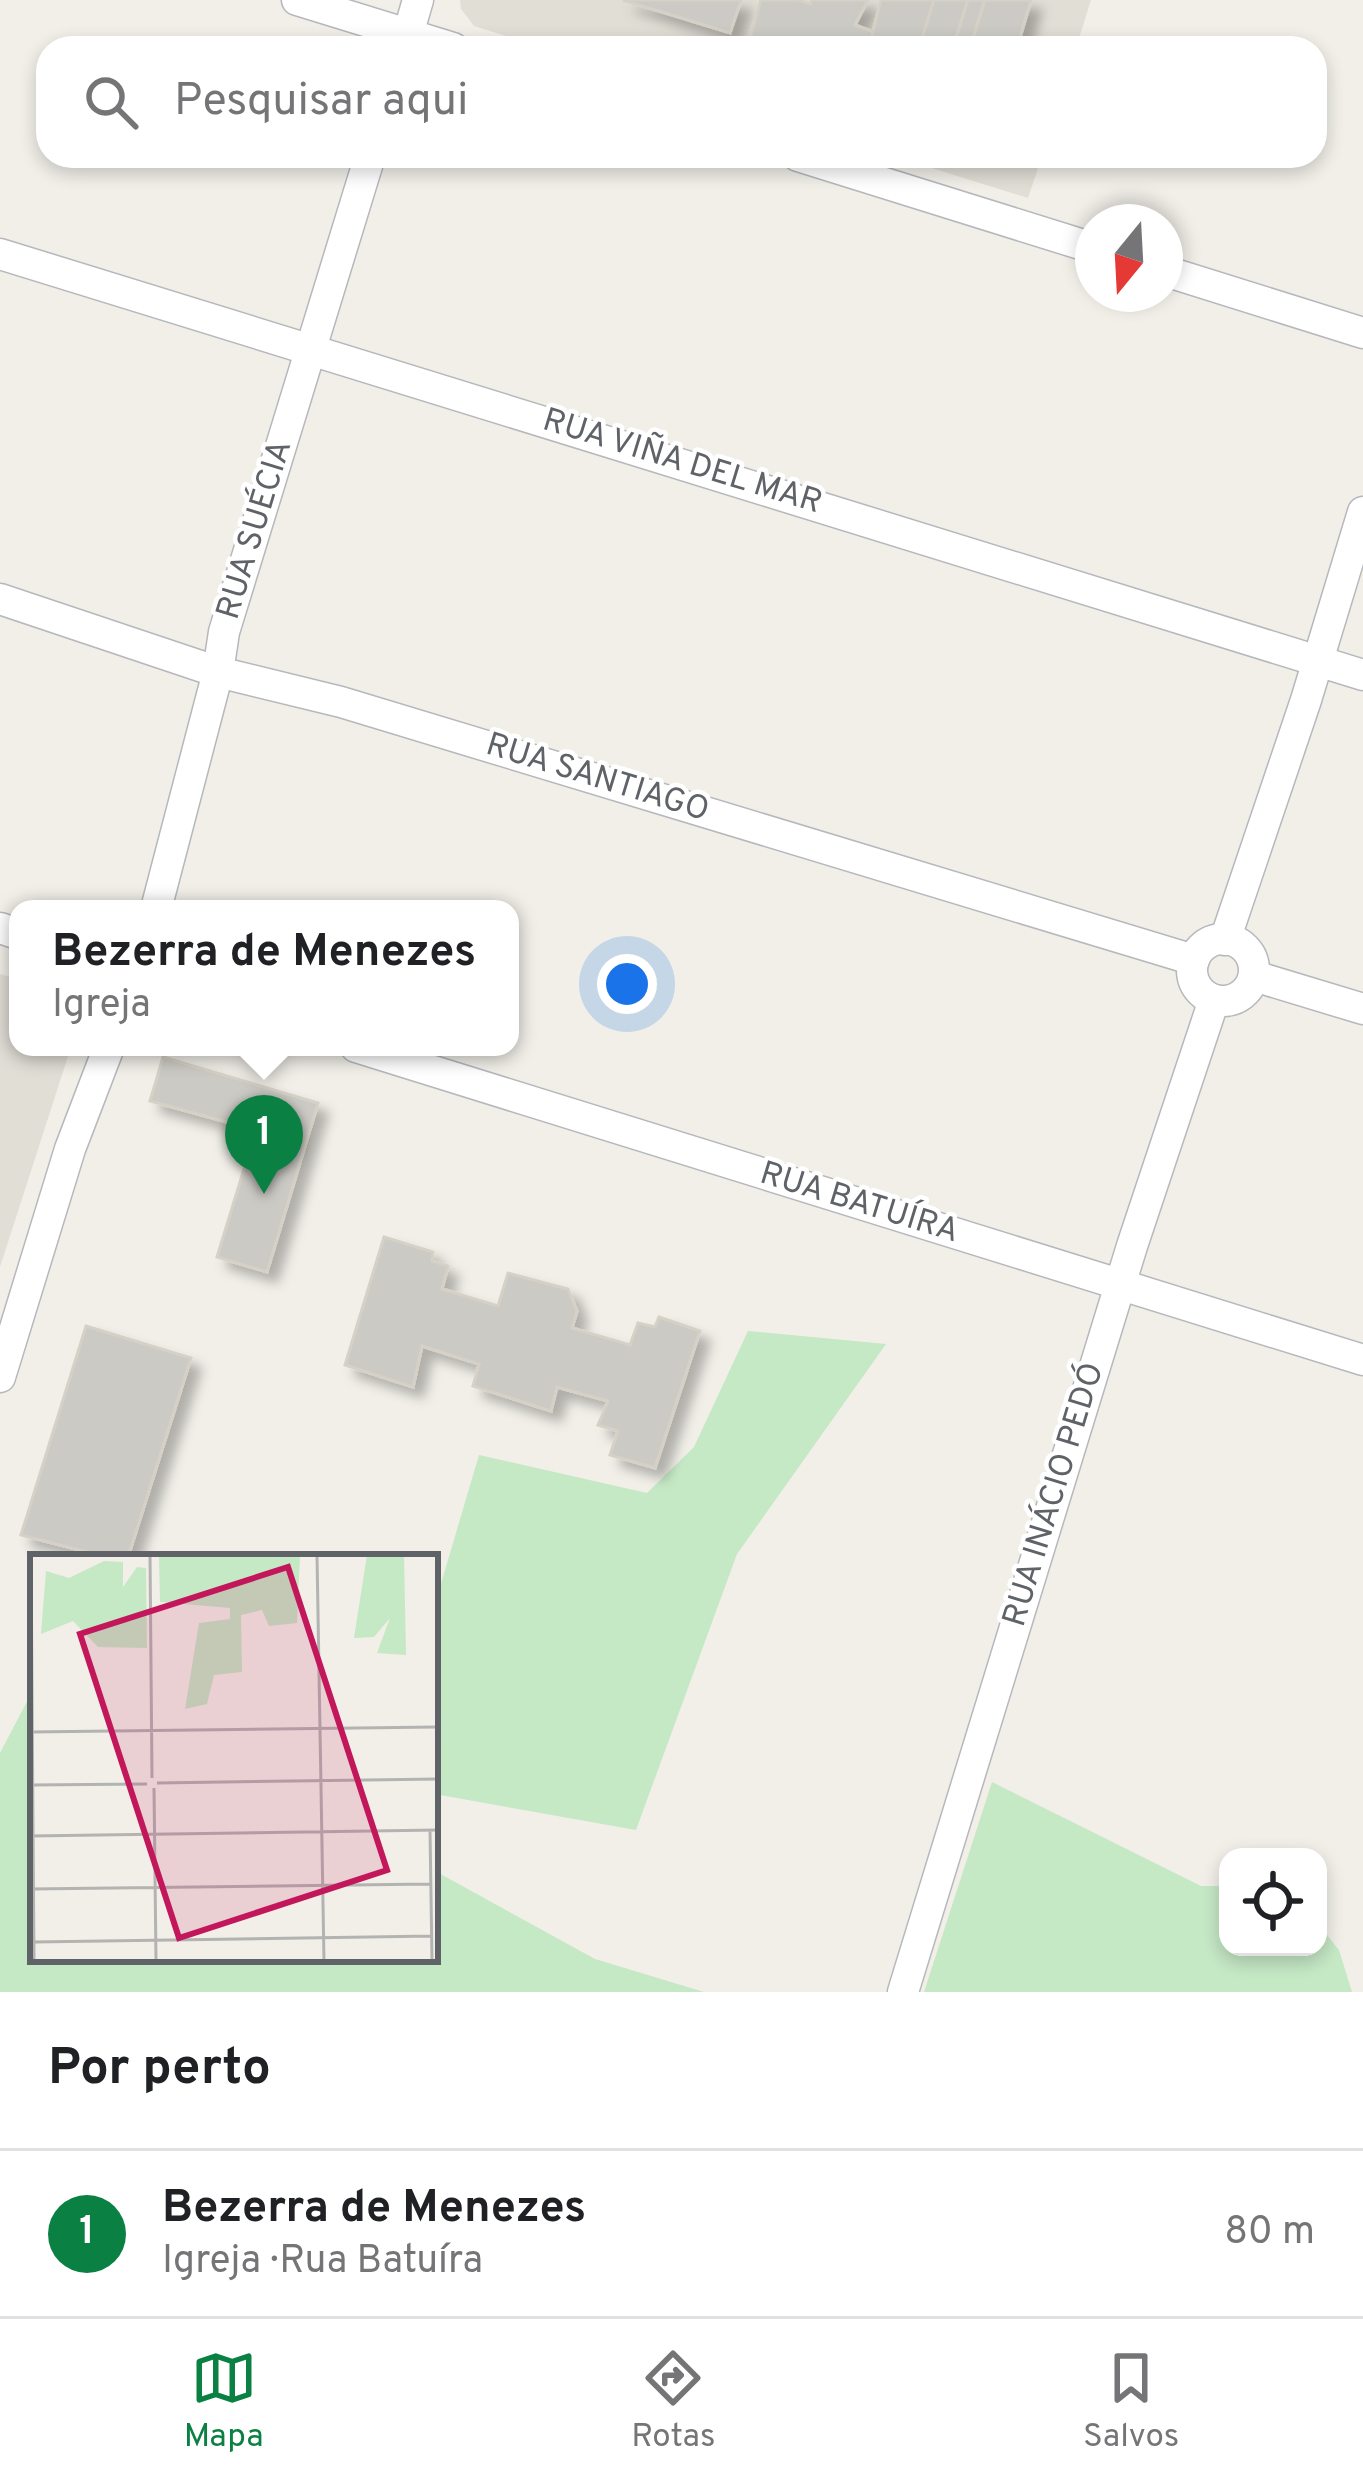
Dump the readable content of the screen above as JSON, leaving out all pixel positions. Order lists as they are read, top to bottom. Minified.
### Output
{"streets":{"street":["RUA VIÑA DEL MAR","RUA SUÉCIA","RUA SANTIAGO","RUA BATUÍRA","RUA INÁCIO PEDÓ"]},"crossings":[["RUA VIÑA DEL MAR","RUA SUÉCIA"],["RUA SUÉCIA","RUA SANTIAGO"],["RUA SANTIAGO","RUA INÁCIO PEDÓ"],["RUA BATUÍRA","RUA INÁCIO PEDÓ"]],"north":"bottom","page":{"search":"Pesquisar aqui","popup":["Bezerra de Menezes","Igreja"],"pins":"1","heading":"Por perto","list":[{"mark":"1","name":"Bezerra de Menezes","note":"Igreja · Rua Batuíra","value":"80 m"}],"nav":["Mapa","Rotas","Salvos"]}}
